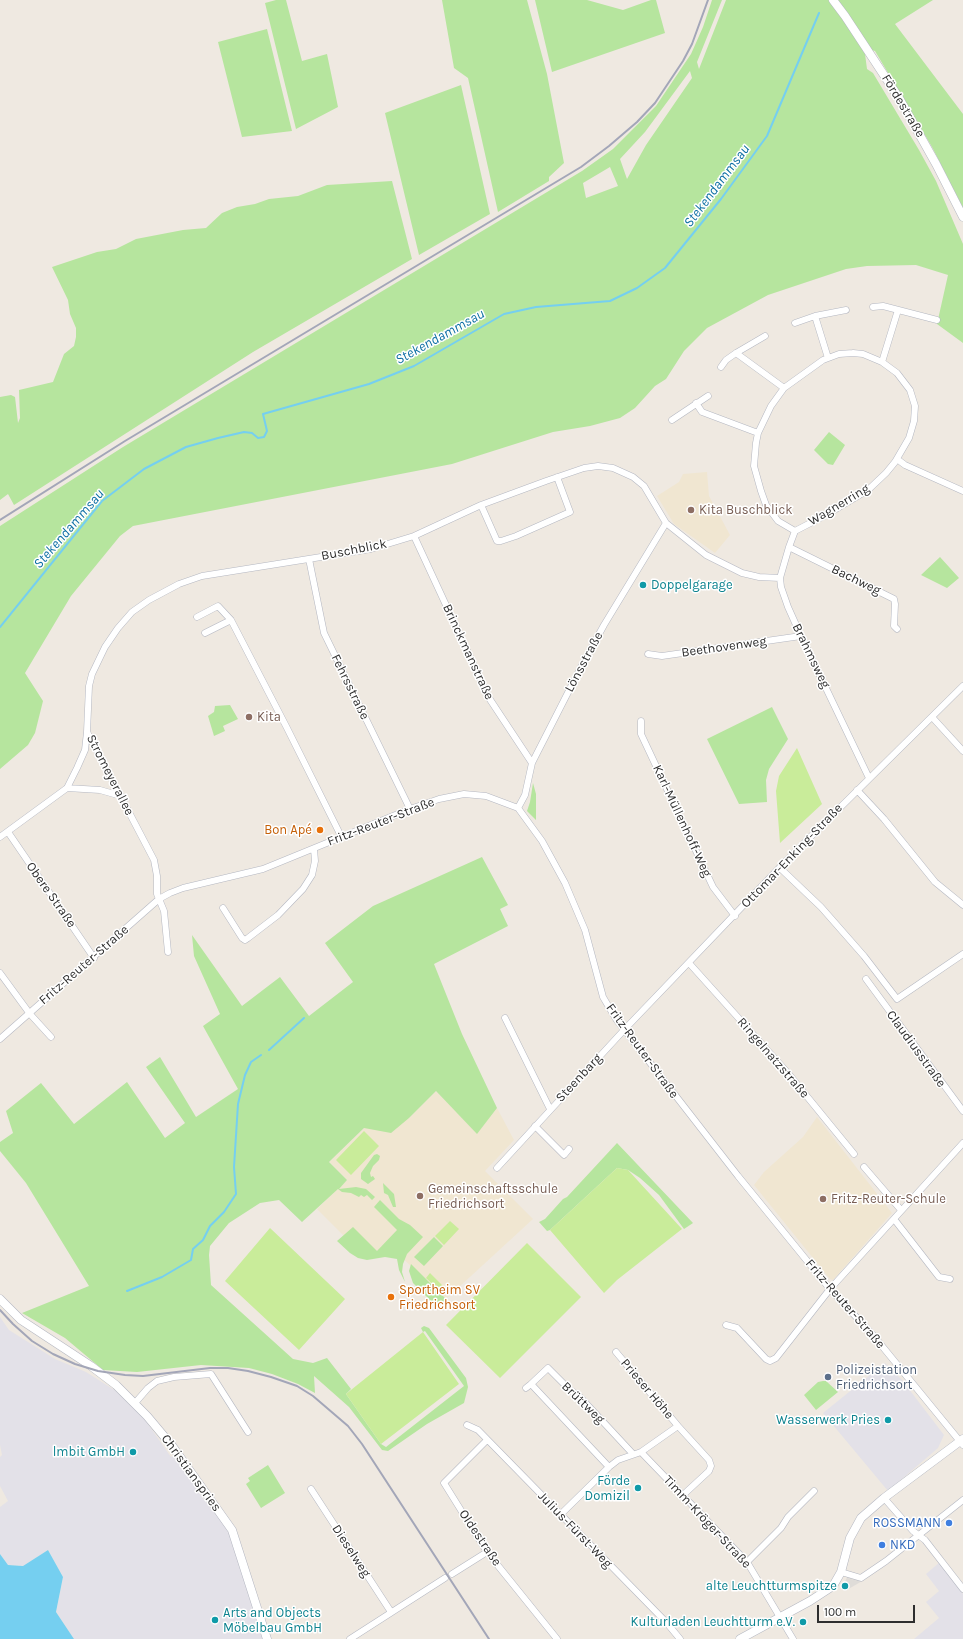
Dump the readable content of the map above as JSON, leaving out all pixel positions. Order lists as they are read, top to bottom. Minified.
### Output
{"streets":{"street":["Fördestraße","Wagnerring","Buschblick","Bachweg","Beethovenweg","Brinckmanstraße","Brahmsweg","Lönsstraße","Fehrsstraße","Stromeyerallee","Karl-Müllenhoff-Weg","Fritz-Reuter-Straße","Ottomar-Enking-Straße","Obere Straße","Claudiusstraße","Ringelnatzstraße","Steenbarg","Prieser Höhe","Brüttweg","Christianspries","Timm-Kröger-Straße","Julius-Fürst-Weg","Oldestraße","Dieselweg"]},"crossings":[["Wagnerring","Brahmsweg"],["Buschblick","Brinckmanstraße"],["Buschblick","Brahmsweg"],["Buschblick","Lönsstraße"],["Buschblick","Fehrsstraße"],["Buschblick","Stromeyerallee"],["Bachweg","Brahmsweg"],["Beethovenweg","Brahmsweg"],["Brinckmanstraße","Lönsstraße"],["Brahmsweg","Ottomar-Enking-Straße"],["Lönsstraße","Fritz-Reuter-Straße"],["Fehrsstraße","Fritz-Reuter-Straße"],["Stromeyerallee","Fritz-Reuter-Straße"],["Karl-Müllenhoff-Weg","Ottomar-Enking-Straße"],["Fritz-Reuter-Straße","Ottomar-Enking-Straße"],["Fritz-Reuter-Straße","Obere Straße"],["Fritz-Reuter-Straße","Steenbarg"],["Ottomar-Enking-Straße","Claudiusstraße"],["Ottomar-Enking-Straße","Ringelnatzstraße"],["Ottomar-Enking-Straße","Steenbarg"],["Prieser Höhe","Timm-Kröger-Straße"],["Julius-Fürst-Weg","Oldestraße"]],"water":["Stekendammsau"],"places":["Kita Buschblick","Doppelgarage","Kita","Bon Apé","Gemeinschaftsschule Friedrichsort","Fritz-Reuter-Schule","Sportheim SV Friedrichsort","Polizeistation Friedrichsort","Wasserwerk Pries","lmbit GmbH","Förde Domizil","ROSSMANN","NKD","alte Leuchtturmspitze","Arts and Objects Möbelbau GmbH","Kulturladen Leuchtturm e.V."],"scale_bar":"100 m"}
